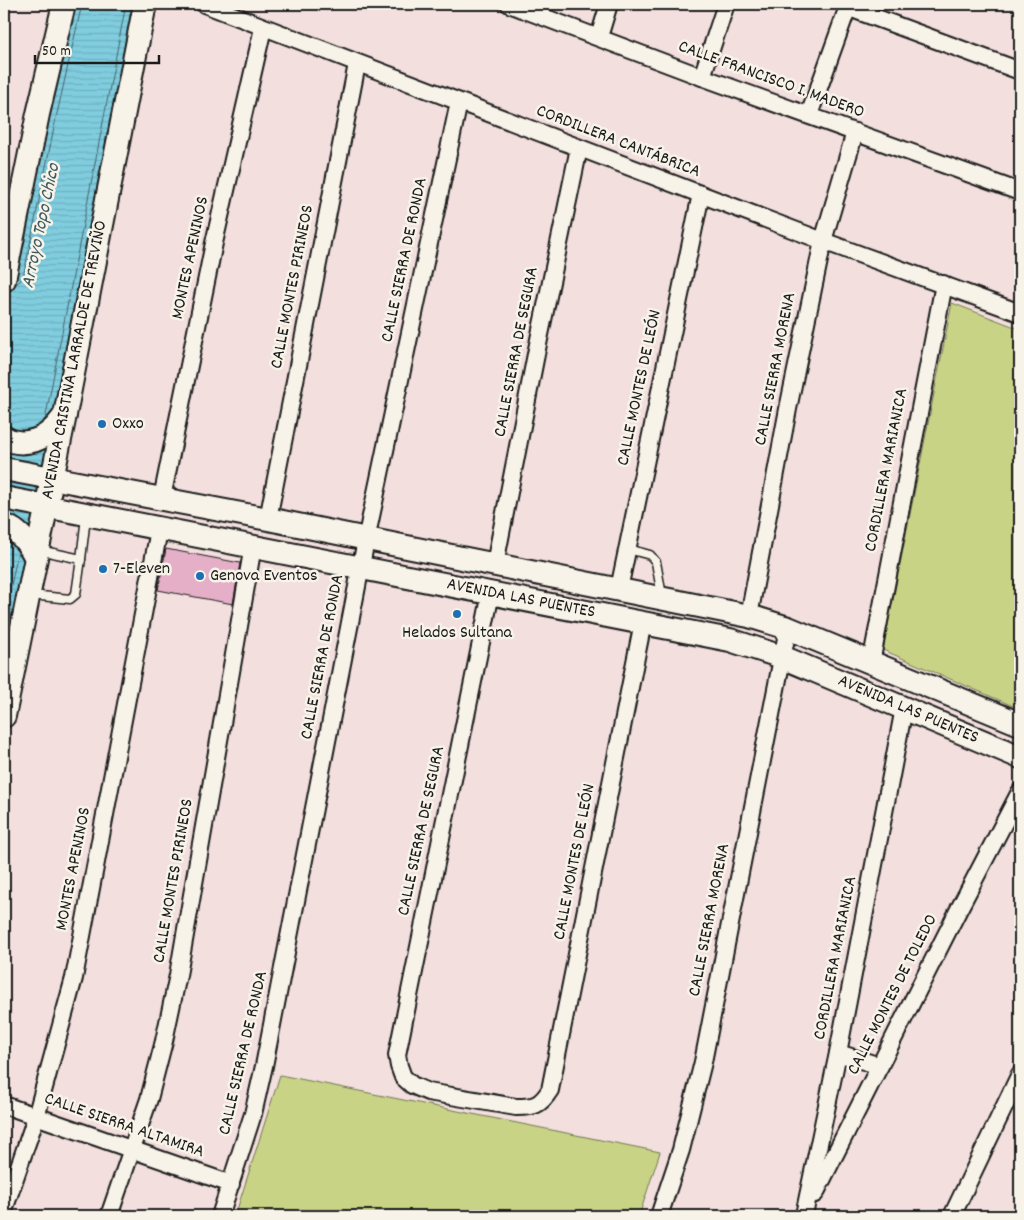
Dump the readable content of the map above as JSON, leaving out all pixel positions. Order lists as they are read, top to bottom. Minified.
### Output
{"streets":{"street":["CALLE FRANCISCO I. MADERO","CORDILLERA CANTÁBRICA","MONTES APENINOS","CALLE SIERRA DE RONDA","CALLE MONTES PIRINEOS","CALLE SIERRA DE SEGURA","AVENIDA CRISTINA LARRALDE DE TREVIÑO","CALLE SIERRA MORENA","CALLE MONTES DE LEÓN","CORDILLERA MARIANICA","AVENIDA LAS PUENTES","CALLE MONTES DE TOLEDO","CALLE SIERRA ALTAMIRA"]},"crossings":[["CALLE FRANCISCO I. MADERO","CALLE SIERRA MORENA"],["CORDILLERA CANTÁBRICA","MONTES APENINOS"],["CORDILLERA CANTÁBRICA","CALLE SIERRA DE RONDA"],["CORDILLERA CANTÁBRICA","CALLE MONTES PIRINEOS"],["CORDILLERA CANTÁBRICA","CALLE SIERRA DE SEGURA"],["CORDILLERA CANTÁBRICA","CALLE SIERRA MORENA"],["CORDILLERA CANTÁBRICA","CALLE MONTES DE LEÓN"],["CORDILLERA CANTÁBRICA","CORDILLERA MARIANICA"],["MONTES APENINOS","AVENIDA LAS PUENTES"],["MONTES APENINOS","CALLE SIERRA ALTAMIRA"],["CALLE SIERRA DE RONDA","AVENIDA LAS PUENTES"],["CALLE SIERRA DE RONDA","CALLE SIERRA ALTAMIRA"],["CALLE MONTES PIRINEOS","AVENIDA LAS PUENTES"],["CALLE MONTES PIRINEOS","CALLE SIERRA ALTAMIRA"],["CALLE SIERRA DE SEGURA","CALLE MONTES DE LEÓN"],["CALLE SIERRA DE SEGURA","AVENIDA LAS PUENTES"],["AVENIDA CRISTINA LARRALDE DE TREVIÑO","AVENIDA LAS PUENTES"],["CALLE SIERRA MORENA","AVENIDA LAS PUENTES"],["CALLE MONTES DE LEÓN","AVENIDA LAS PUENTES"],["CORDILLERA MARIANICA","AVENIDA LAS PUENTES"],["CORDILLERA MARIANICA","CALLE MONTES DE TOLEDO"]],"water":["Arroyo Topo Chico"],"places":["Oxxo","7-Eleven","Genova Eventos","Helados Sultana"],"scale_bar":"50 m"}
